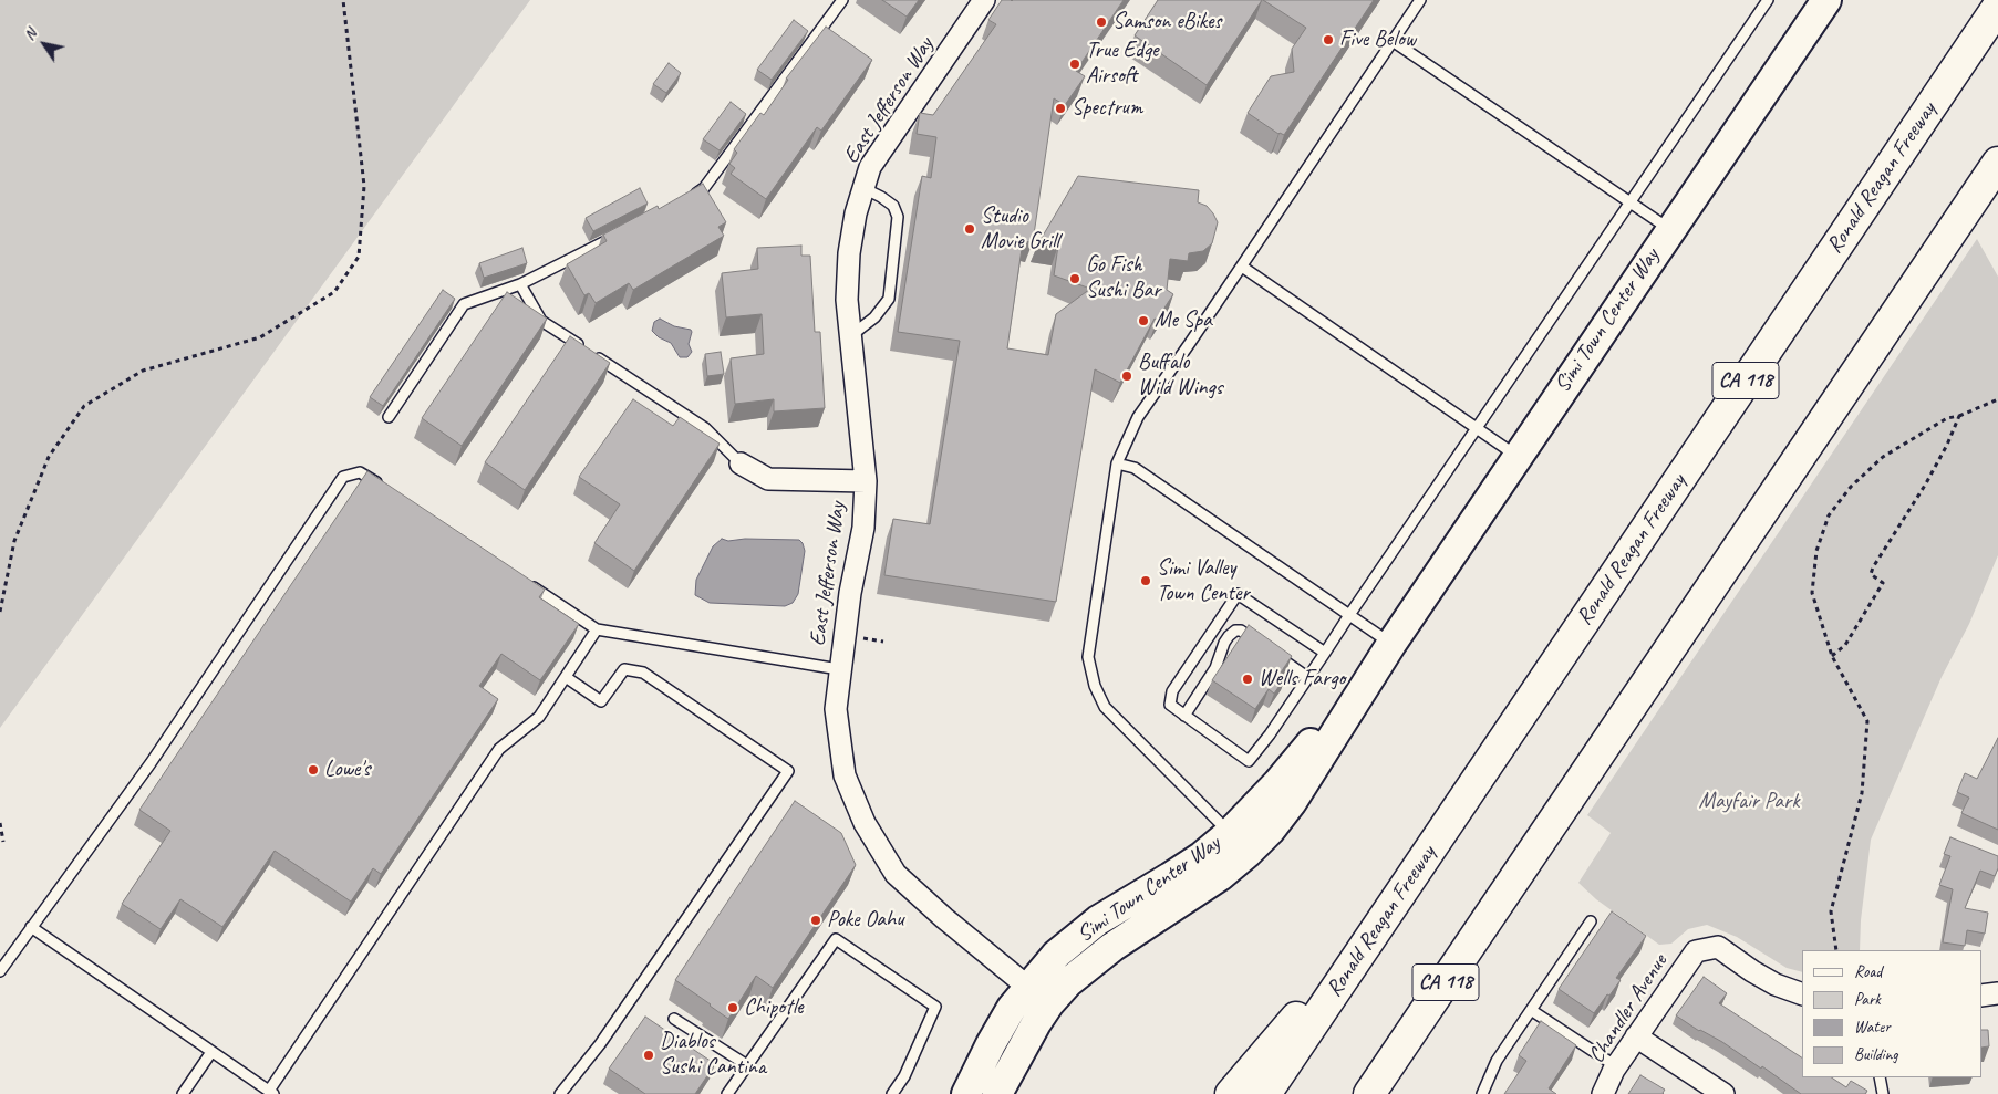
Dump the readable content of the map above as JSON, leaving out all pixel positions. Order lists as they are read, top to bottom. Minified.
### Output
{"streets":{"highway":["Ronald Reagan Freeway","CA 118"],"street":["East Jefferson Way","Simi Town Center Way","Chandler Avenue"]},"crossings":[["East Jefferson Way","Simi Town Center Way"]],"parks":["Mayfair Park"],"places":["Samson eBikes","Five Below","True Edge Airsoft","Spectrum","Studio Movie Grill","Go Fish Sushi Bar","Me Spa","Buffalo Wild Wings","Simi Valley Town Center","Wells Fargo","Lowe's","Poke Oahu","Chipotle","Diablos Sushi Cantina"],"legend":["Road","Park","Water","Building"],"north":"top left"}
